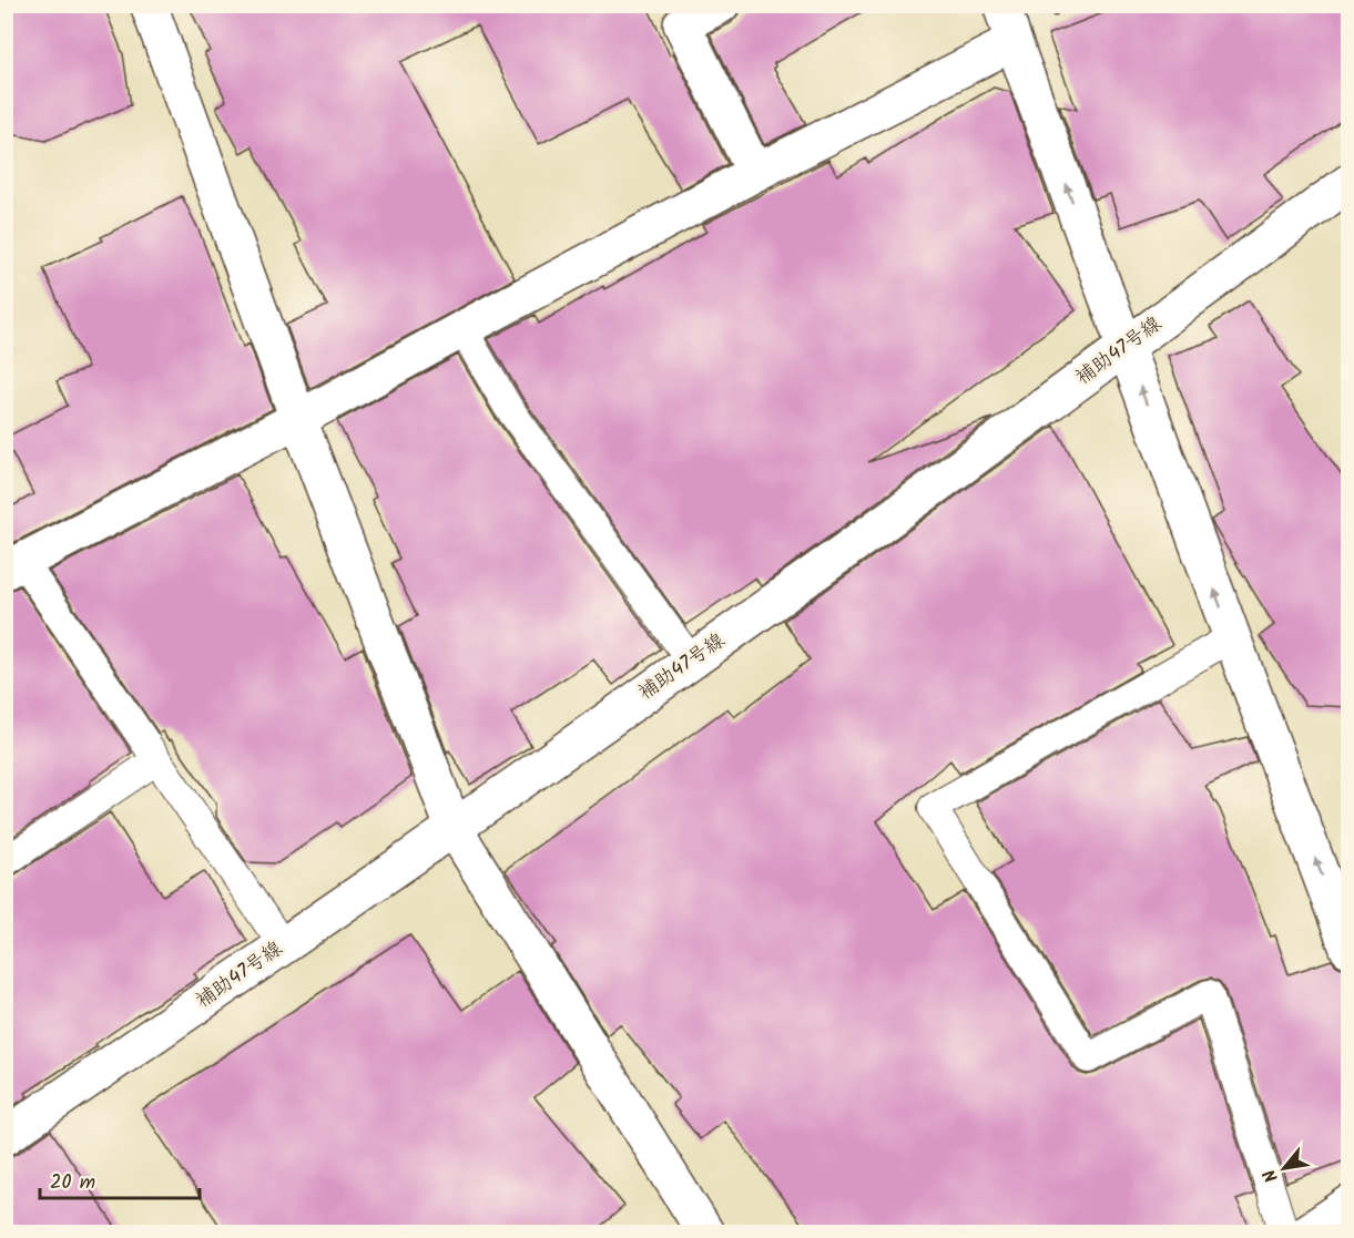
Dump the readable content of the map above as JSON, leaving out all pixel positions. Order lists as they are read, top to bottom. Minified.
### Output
{"streets":{"street":["補助47号線"]},"scale_bar":"20 m","north":"bottom left"}
